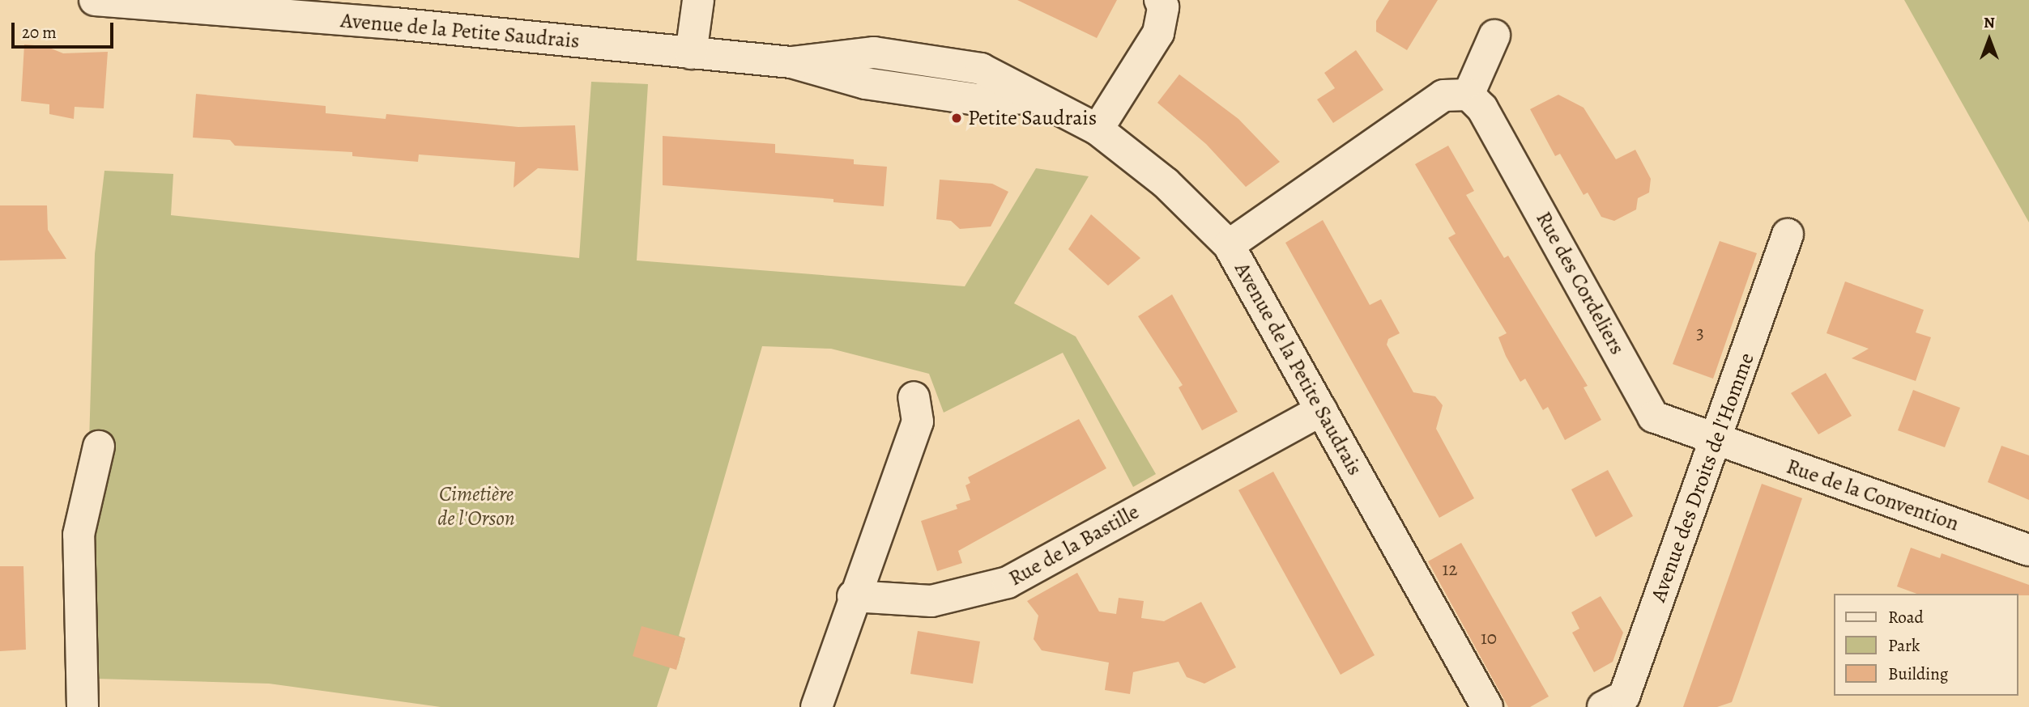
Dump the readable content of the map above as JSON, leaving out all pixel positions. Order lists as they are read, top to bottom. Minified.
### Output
{"streets":{"street":["Avenue de la Petite Saudrais","Rue des Cordeliers","Avenue des Droits de l'Homme","Rue de la Convention","Rue de la Bastille"]},"crossings":[["Avenue de la Petite Saudrais","Rue de la Bastille"],["Rue des Cordeliers","Avenue des Droits de l'Homme"],["Rue des Cordeliers","Rue de la Convention"],["Avenue des Droits de l'Homme","Rue de la Convention"]],"parks":["Cimetière de l'Orson"],"places":["Petite Saudrais"],"house_numbers":["3","12","10"],"legend":["Road","Park","Building"],"scale_bar":"20 m","north":"top"}
